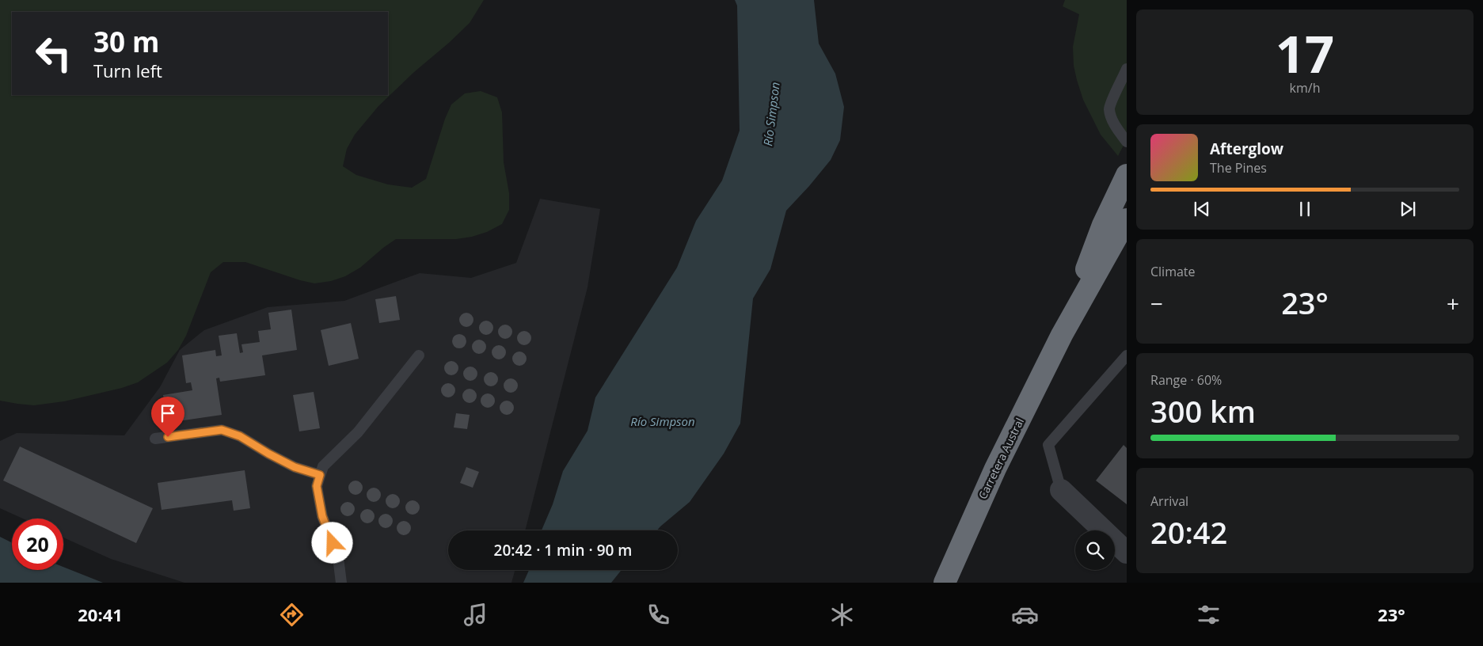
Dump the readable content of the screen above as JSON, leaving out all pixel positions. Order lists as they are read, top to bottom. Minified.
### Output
{"streets":{"highway":["Carretera Austral"]},"water":["Río Simpson"],"page":{"tile":[["17","km/h"],"Climate",["Range · 60%","300 km"],["Arrival","20:42"]],"turn":["30 m","Turn left"],"song":["Afterglow","The Pines"],"heat":["−","23°","+"],"limit":"20","trip":"20:42 · 1 min · 90 m","tabs":["20:41","23°"]}}
